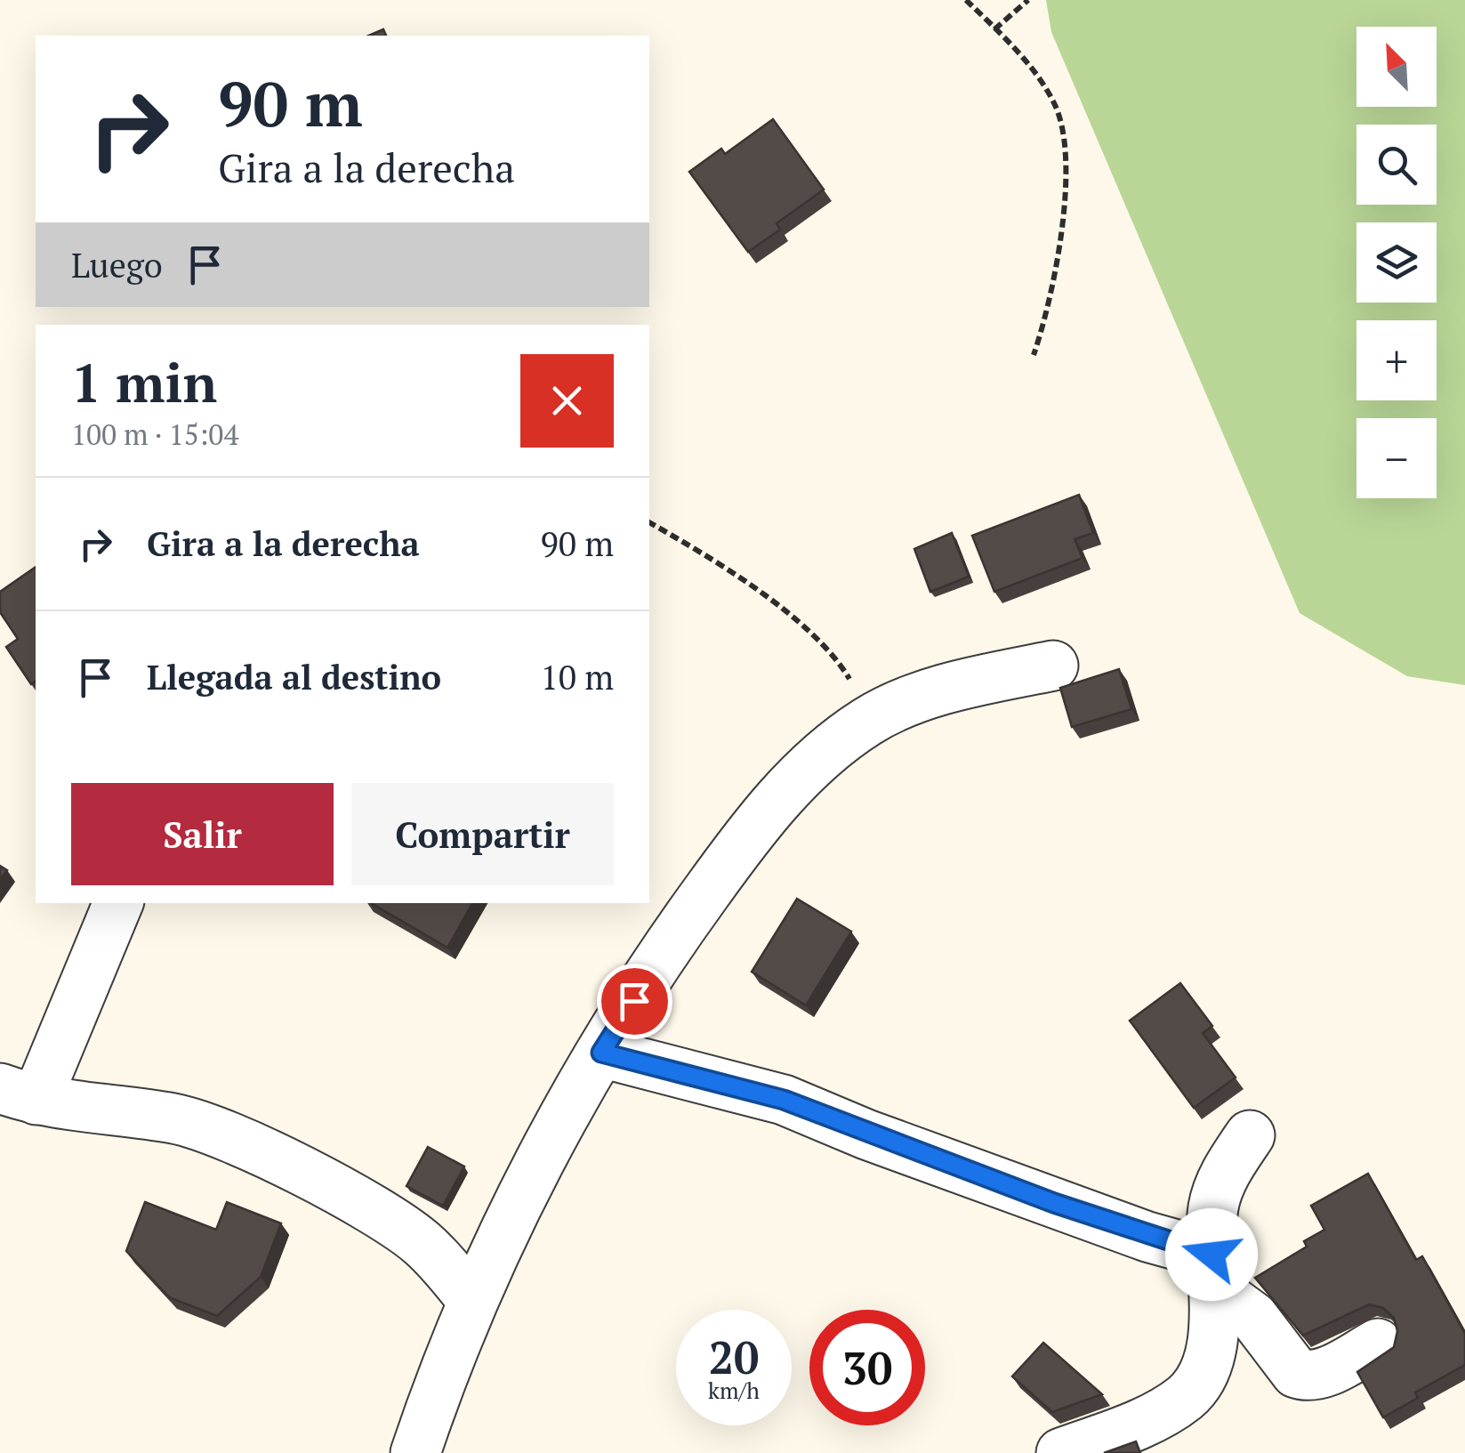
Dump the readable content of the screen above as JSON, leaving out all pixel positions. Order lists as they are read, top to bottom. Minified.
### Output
{"north":"top left","page":{"map_buttons":["+","−"],"turn":["90 m","Gira a la derecha"],"then":"Luego","heading":["1 min","100 m · 15:04"],"list":[{"name":"Gira a la derecha","value":"90 m"},{"name":"Llegada al destino","value":"10 m"}],"buttons":["Salir","Compartir"],"speed":"20 km/h","limit":"30"}}
